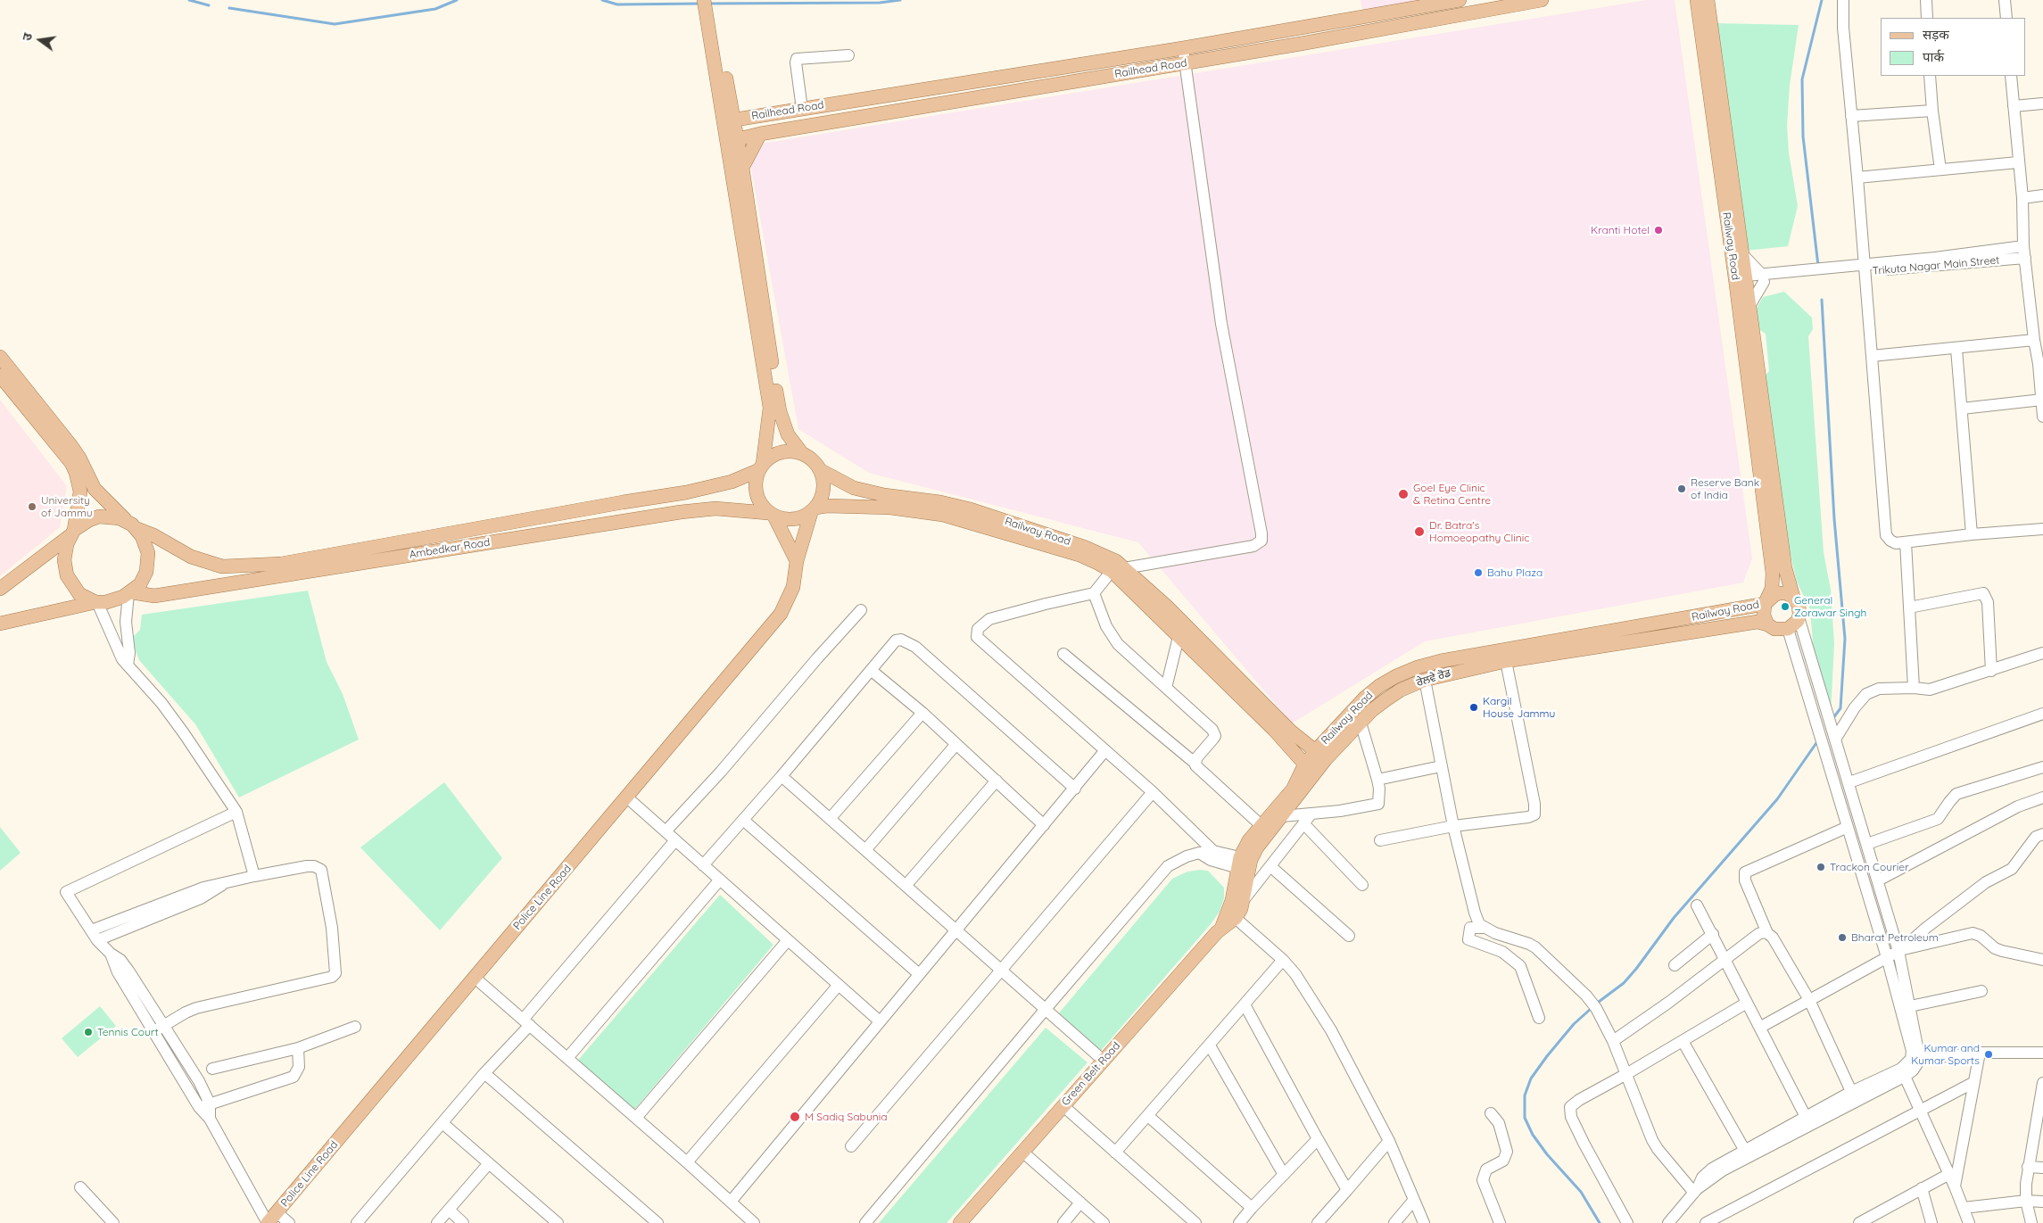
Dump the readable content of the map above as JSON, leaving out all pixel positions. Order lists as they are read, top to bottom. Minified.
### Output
{"streets":{"main road":["Railhead Road","Railway Road","Ambedkar Road","ਰੇਲਵੇ ਰੋਡ","Police Line Road","Green Belt Road"],"street":["Trikuta Nagar Main Street"]},"crossings":[["Railway Road","Trikuta Nagar Main Street"],["Railway Road","Ambedkar Road"],["Railway Road","ਰੇਲਵੇ ਰੋਡ"],["Railway Road","Police Line Road"],["Railway Road","Green Belt Road"],["Ambedkar Road","Police Line Road"]],"places":["Kranti Hotel","Reserve Bank of India","Goel Eye Clinic & Retina Centre","University of Jammu","Dr. Batra's Homoeopathy Clinic","Bahu Plaza","General Zorawar Singh","Kargil House Jammu","Trackon Courier","Bharat Petroleum","Tennis Court","Kumar and Kumar Sports","M Sadiq Sabunia"],"legend":["सड़क","पार्क"],"north":"left"}
